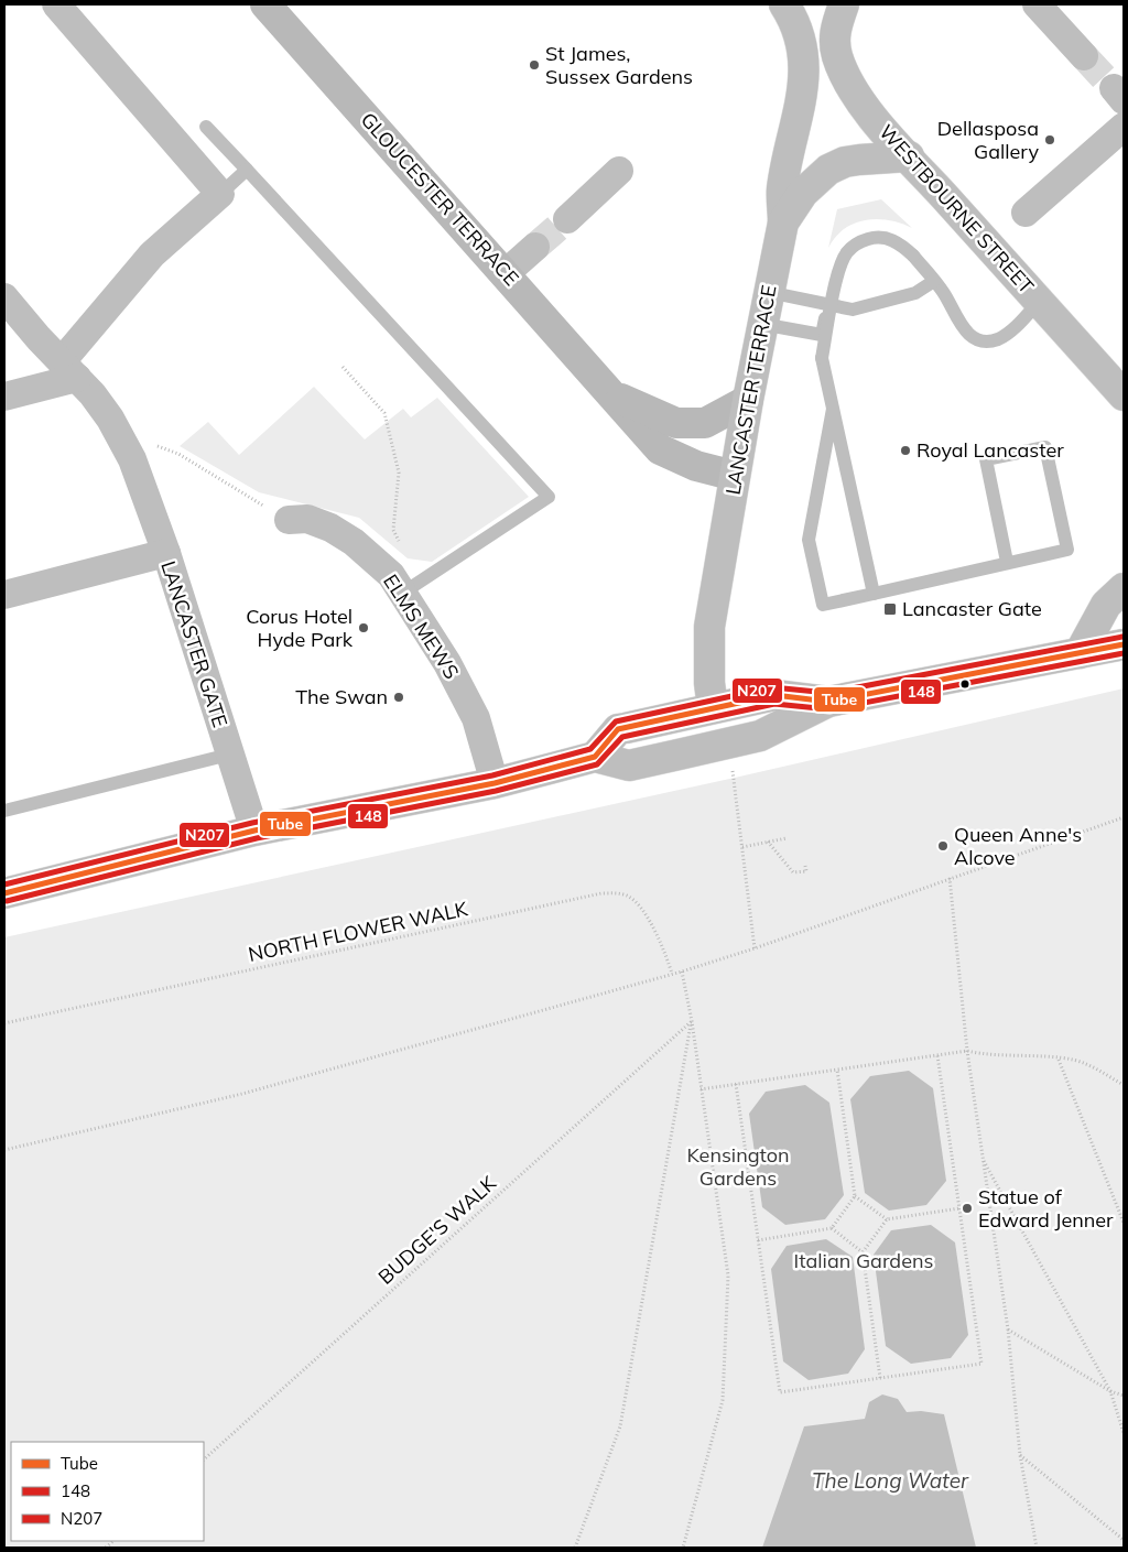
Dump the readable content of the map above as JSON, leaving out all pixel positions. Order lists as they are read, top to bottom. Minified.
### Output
{"streets":{"main road":["WESTBOURNE STREET","LANCASTER TERRACE"],"street":["GLOUCESTER TERRACE","ELMS MEWS","LANCASTER GATE"],"path":["NORTH FLOWER WALK","BUDGE'S WALK"]},"crossings":[["GLOUCESTER TERRACE","LANCASTER TERRACE"],["WESTBOURNE STREET","LANCASTER TERRACE"]],"water":["The Long Water"],"parks":["Kensington Gardens","Italian Gardens"],"places":{"other":["St James, Sussex Gardens","Dellasposa Gallery","Royal Lancaster","Corus Hotel Hyde Park","The Swan","Queen Anne's Alcove","Statue of Edward Jenner"],"transit":["Lancaster Gate"]},"lines":["transit line N207","transit line Tube","transit line 148"],"legend":["Tube","148","N207"]}
